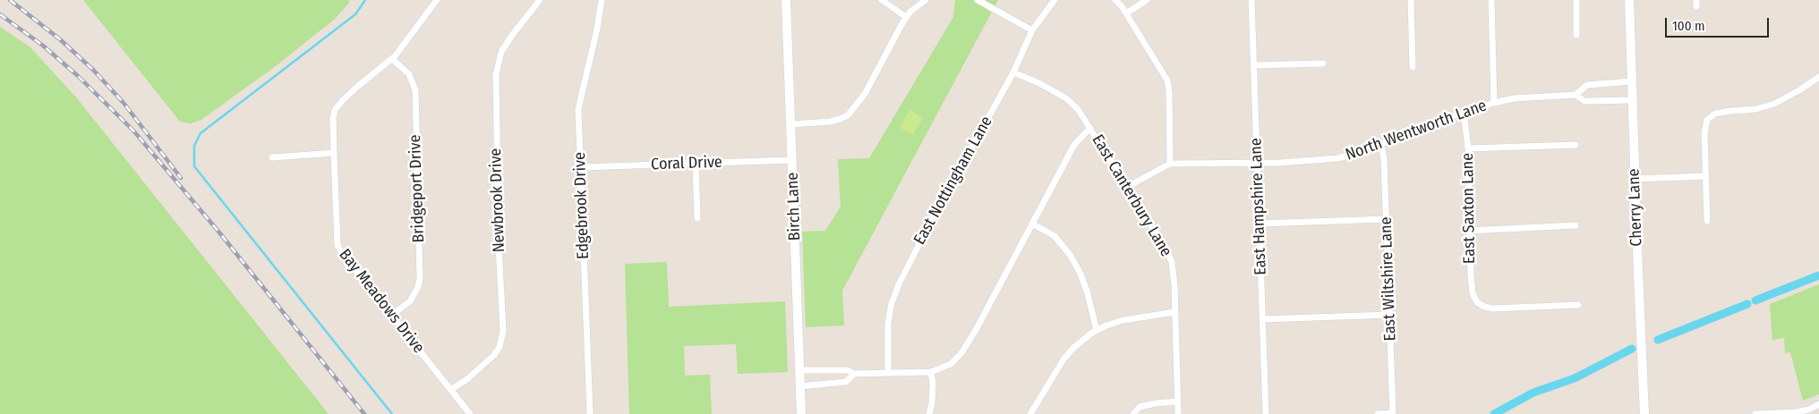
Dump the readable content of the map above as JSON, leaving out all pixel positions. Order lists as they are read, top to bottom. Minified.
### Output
{"streets":{"street":["North Wentworth Lane","Coral Drive","East Nottingham Lane","Bridgeport Drive","East Canterbury Lane","Newbrook Drive","Edgebrook Drive","Birch Lane","East Hampshire Lane","Cherry Lane","East Saxton Lane","East Wiltshire Lane","Bay Meadows Drive"]},"crossings":[["North Wentworth Lane","East Canterbury Lane"],["North Wentworth Lane","East Hampshire Lane"],["North Wentworth Lane","Cherry Lane"],["North Wentworth Lane","East Saxton Lane"],["North Wentworth Lane","East Wiltshire Lane"],["Coral Drive","Edgebrook Drive"],["Coral Drive","Birch Lane"],["East Nottingham Lane","East Canterbury Lane"],["Bridgeport Drive","Bay Meadows Drive"],["Newbrook Drive","Bay Meadows Drive"]],"scale_bar":"100 m"}
